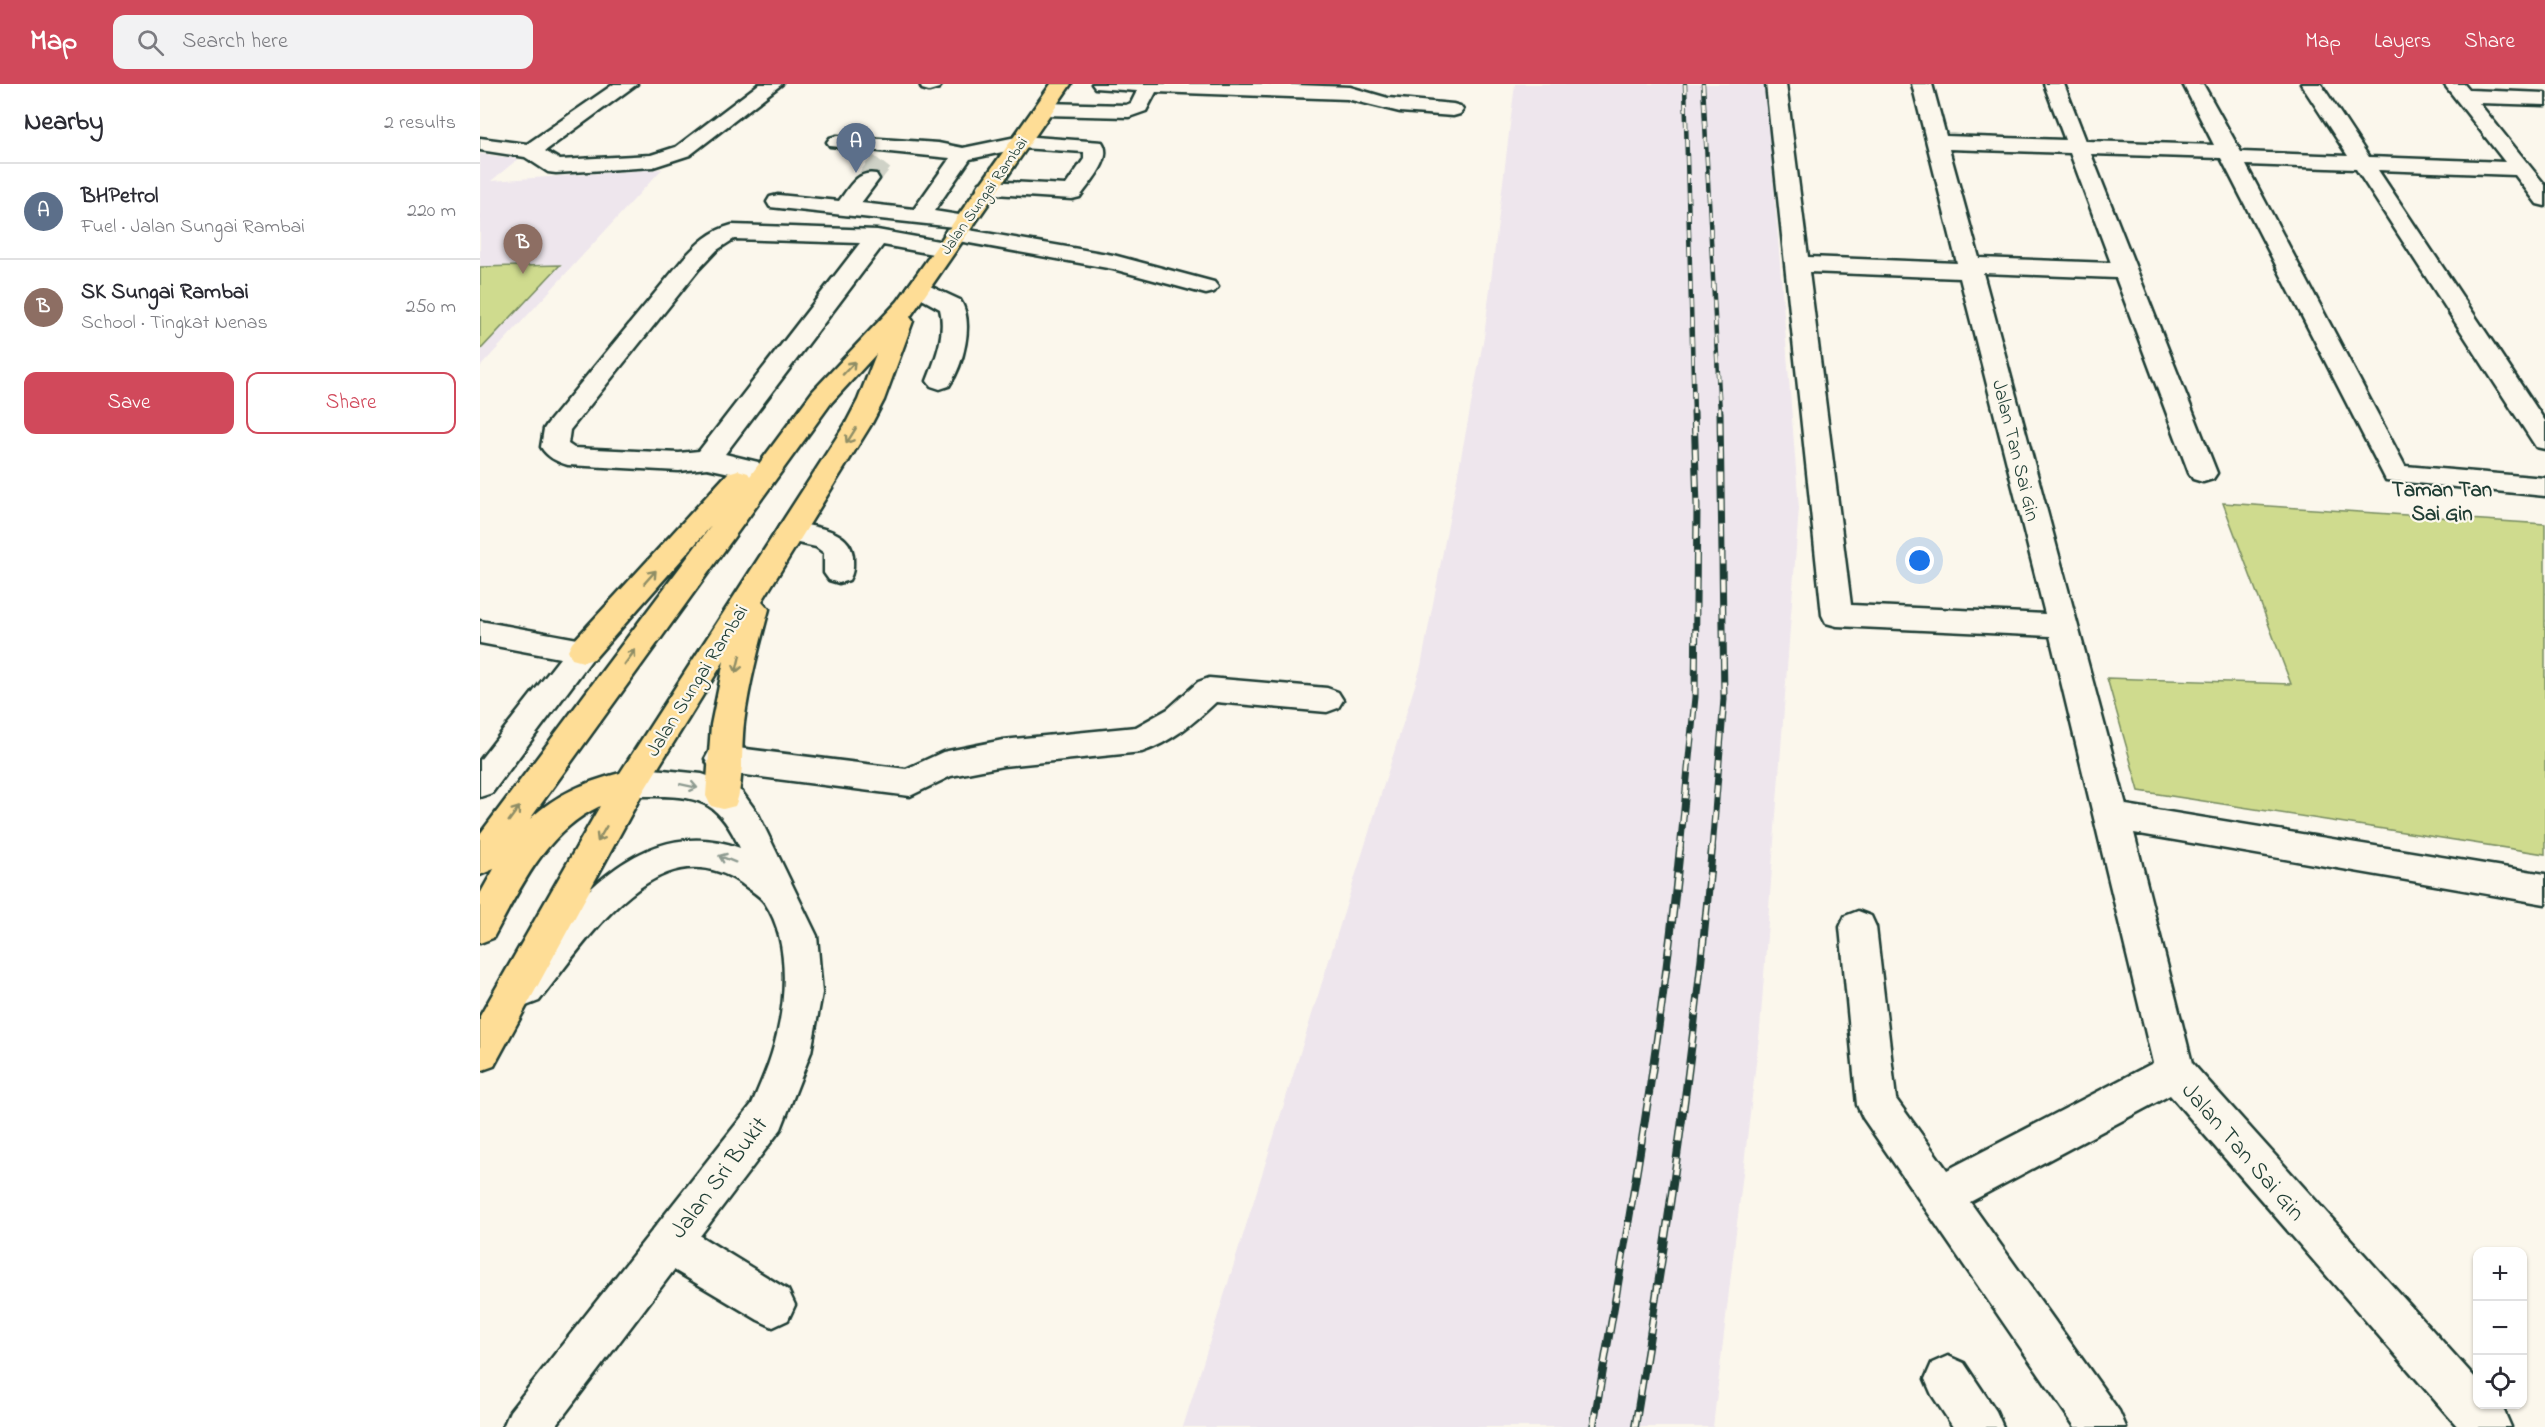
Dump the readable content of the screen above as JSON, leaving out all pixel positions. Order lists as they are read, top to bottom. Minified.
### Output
{"streets":{"main road":["Jalan Sungai Rambai"],"street":["Jalan Tan Sai Gin","Jalan Sri Bukit"]},"crossings":[["Jalan Sungai Rambai","Jalan Sri Bukit"]],"districts":["Taman Tan Sai Gin"],"page":{"header":"Map","search":"Search here","nav":["Map","Layers","Share"],"heading":["Nearby","2 results"],"pins":["A","B"],"list":[{"mark":"A","name":"BHPetrol","note":"Fuel · Jalan Sungai Rambai","value":"220 m"},{"mark":"B","name":"SK Sungai Rambai","note":"School · Tingkat Nenas","value":"250 m"}],"buttons":["Save","Share"],"map_buttons":["+","−"]}}
